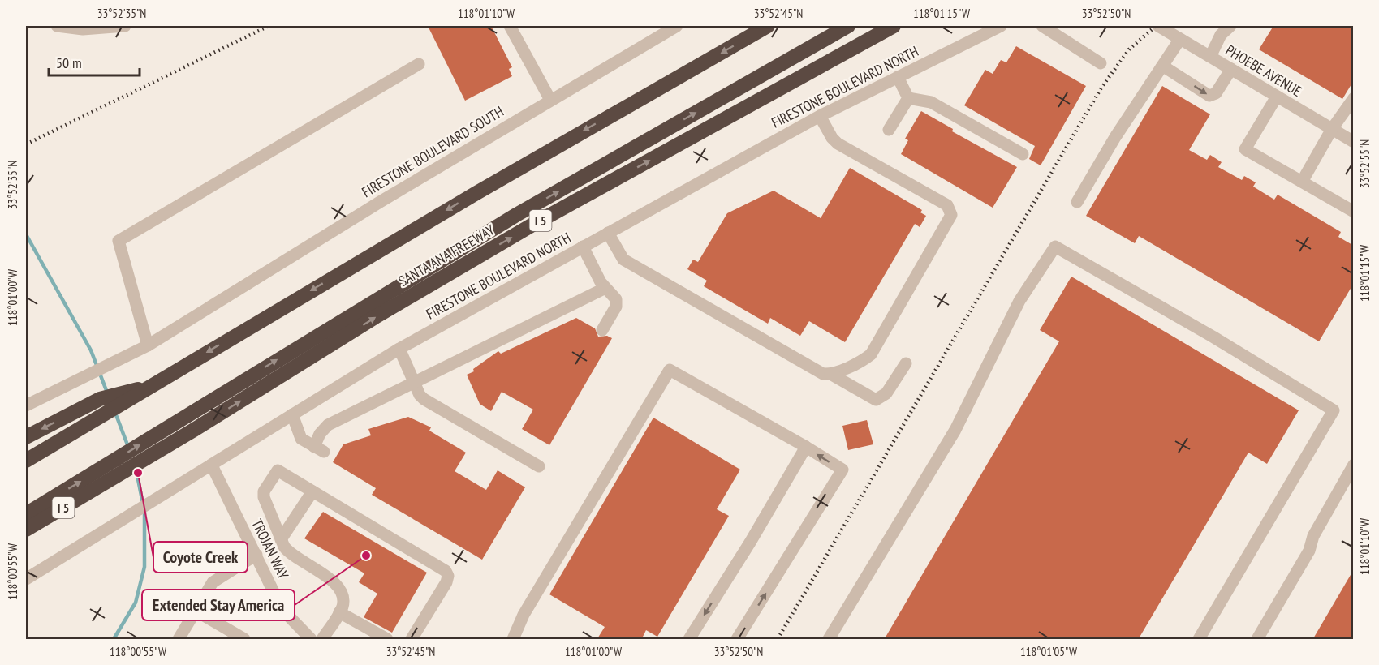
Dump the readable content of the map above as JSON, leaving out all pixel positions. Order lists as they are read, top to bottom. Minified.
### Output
{"streets":{"highway":["I 5","SANTA ANA FREEWAY"],"street":["PHOEBE AVENUE","FIRESTONE BOULEVARD NORTH","FIRESTONE BOULEVARD SOUTH","TROJAN WAY"]},"crossings":[["FIRESTONE BOULEVARD NORTH","TROJAN WAY"]],"places":["Coyote Creek","Extended Stay America"],"scale_bar":"50 m","coordinates":["33°52'35\"N","118°01'10\"W","33°52'45\"N","118°01'15\"W","33°52'50\"N","33°52'55\"N","118°01'00\"W","118°00'55\"W","118°01'05\"W"]}
